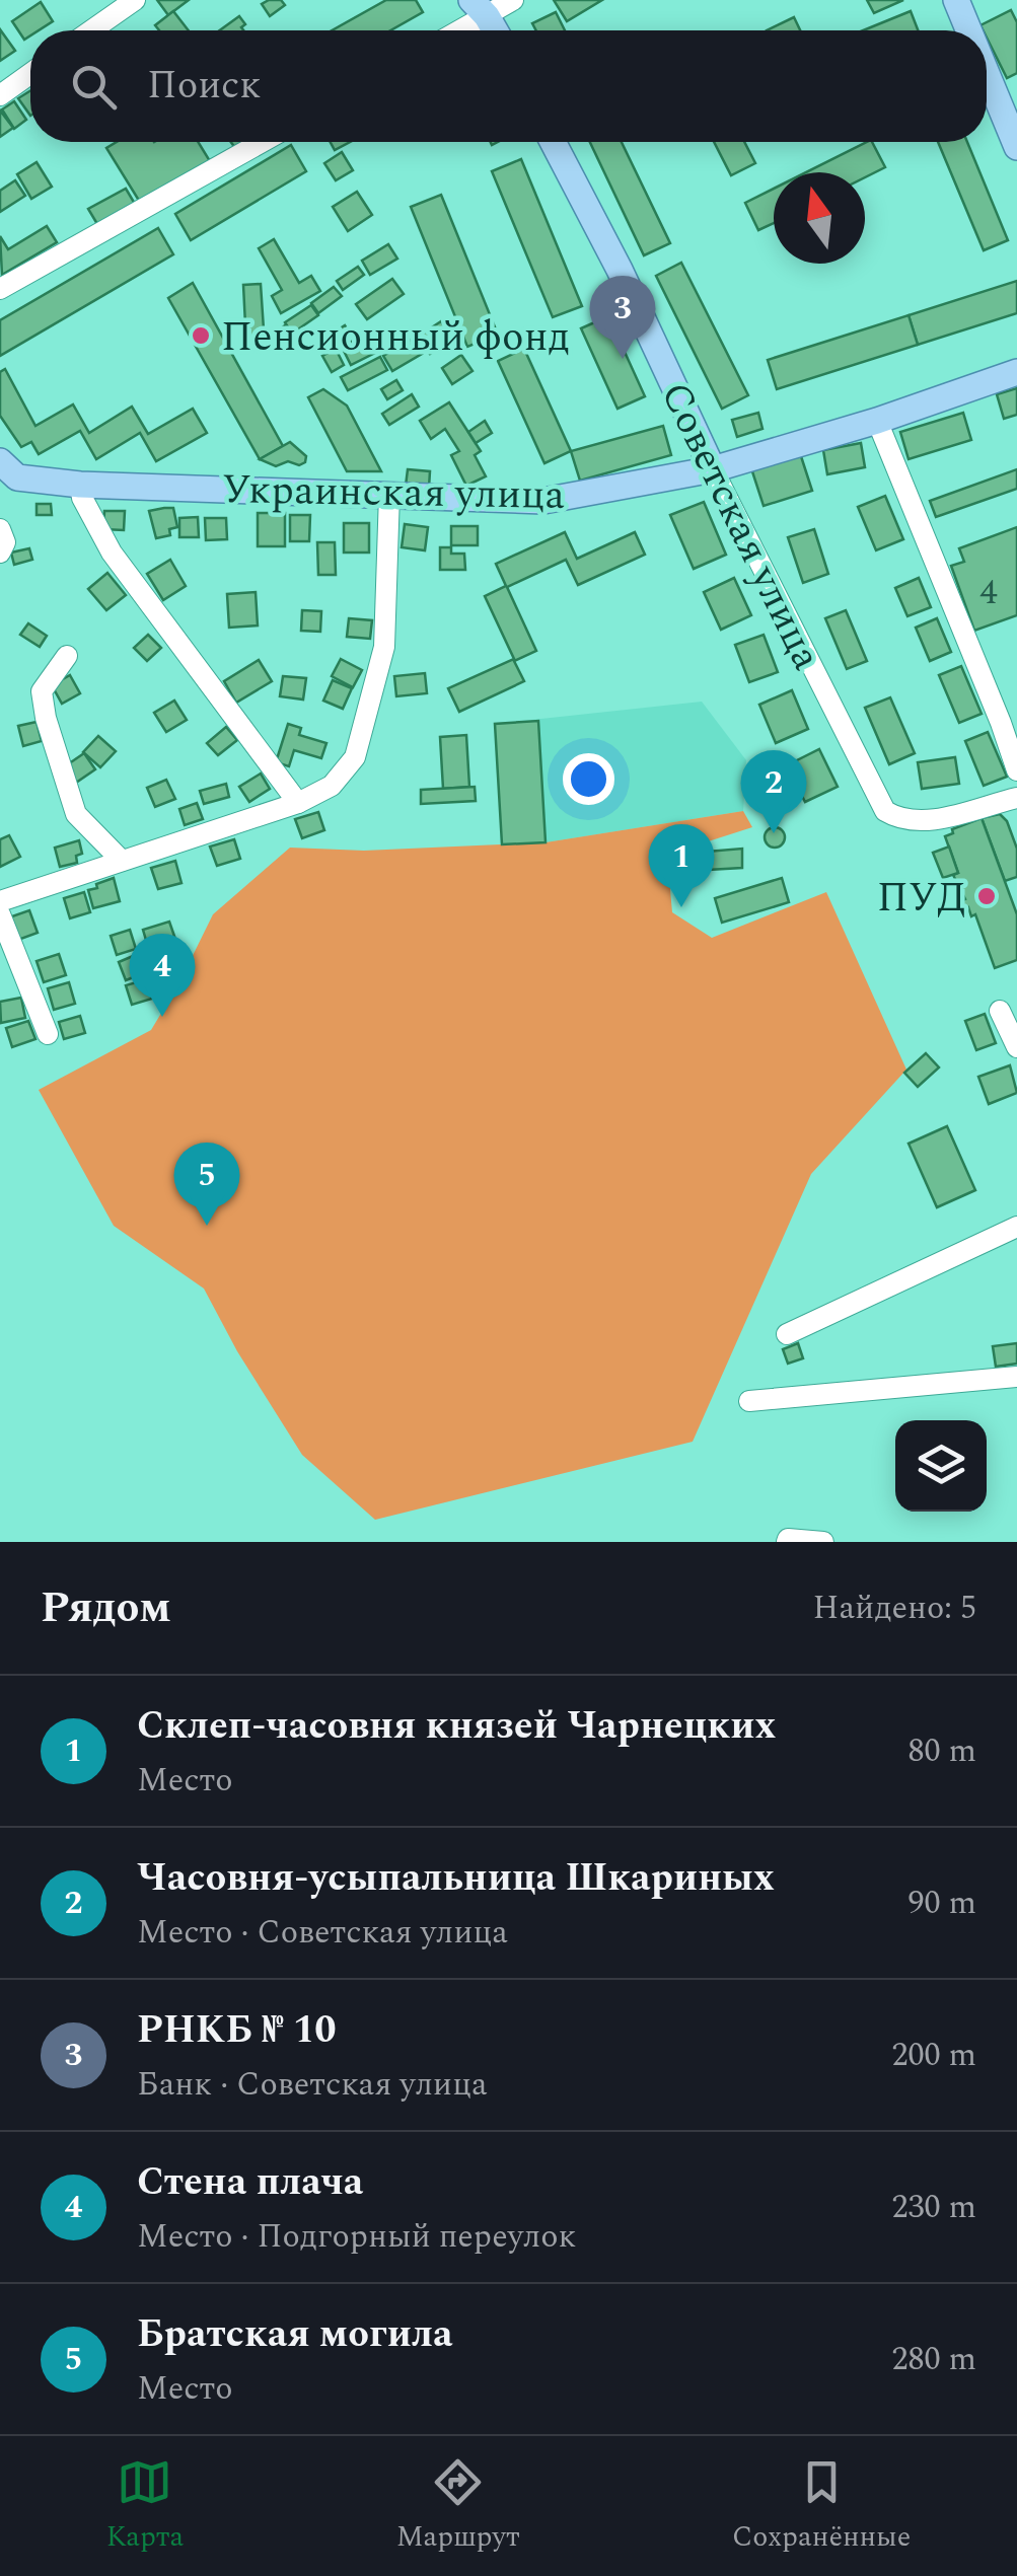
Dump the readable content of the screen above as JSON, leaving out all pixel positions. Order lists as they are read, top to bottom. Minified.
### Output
{"streets":{"main road":["Украинская улица","Советская улица"]},"crossings":[["Украинская улица","Советская улица"]],"places":["Пенсионный фонд","ПУД"],"house_numbers":["4"],"north":"top","page":{"search":"Поиск","pins":["3","2","1","4","5"],"heading":["Рядом","Найдено: 5"],"list":[{"mark":"1","name":"Склеп-часовня князей Чарнецких","note":"Место","value":"80 m"},{"mark":"2","name":"Часовня-усыпальница Шкариных","note":"Место · Советская улица","value":"90 m"},{"mark":"3","name":"РНКБ № 10","note":"Банк · Советская улица","value":"200 m"},{"mark":"4","name":"Стена плача","note":"Место · Подгорный переулок","value":"230 m"},{"mark":"5","name":"Братская могила","note":"Место","value":"280 m"}],"nav":["Карта","Маршрут","Сохранённые"]}}
